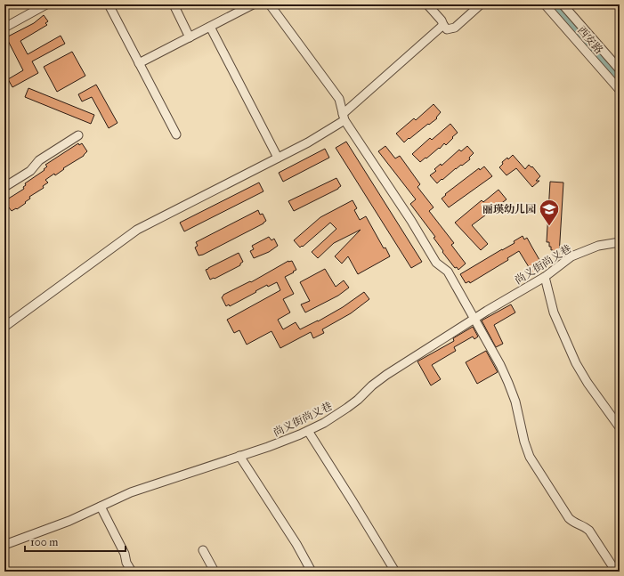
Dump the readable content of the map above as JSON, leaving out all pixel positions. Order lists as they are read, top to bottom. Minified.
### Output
{"streets":{"street":["西安路","尚义街尚义巷"]},"places":{"school or university":["丽瑛幼儿园"]},"scale_bar":"100 m"}
